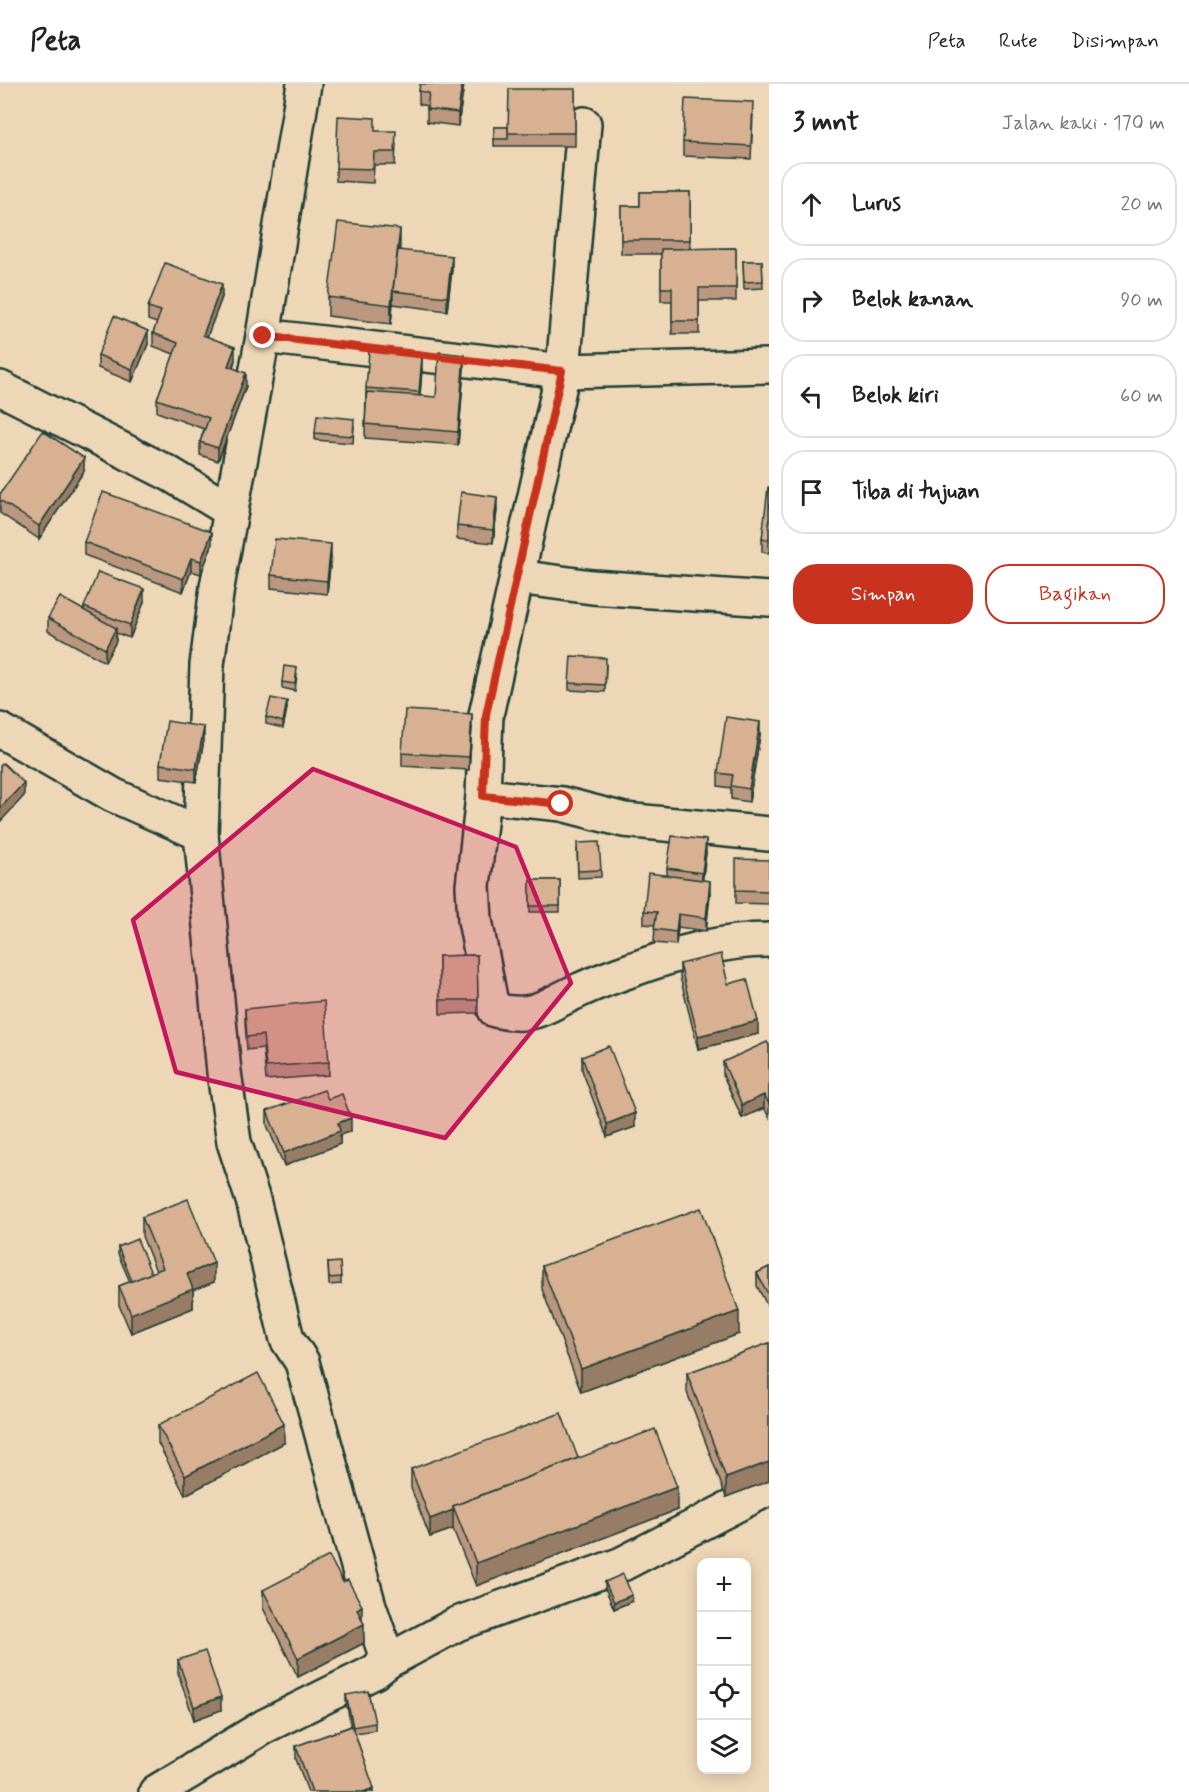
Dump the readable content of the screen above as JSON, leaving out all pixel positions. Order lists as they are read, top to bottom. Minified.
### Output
{"page":{"header":"Peta","nav":["Peta","Rute","Disimpan"],"heading":["3 mnt","Jalan kaki · 170 m"],"list":[["Lurus","20 m"],["Belok kanan","90 m"],["Belok kiri","60 m"],"Tiba di tujuan"],"buttons":["Simpan","Bagikan"],"map_buttons":["+","−"]}}
